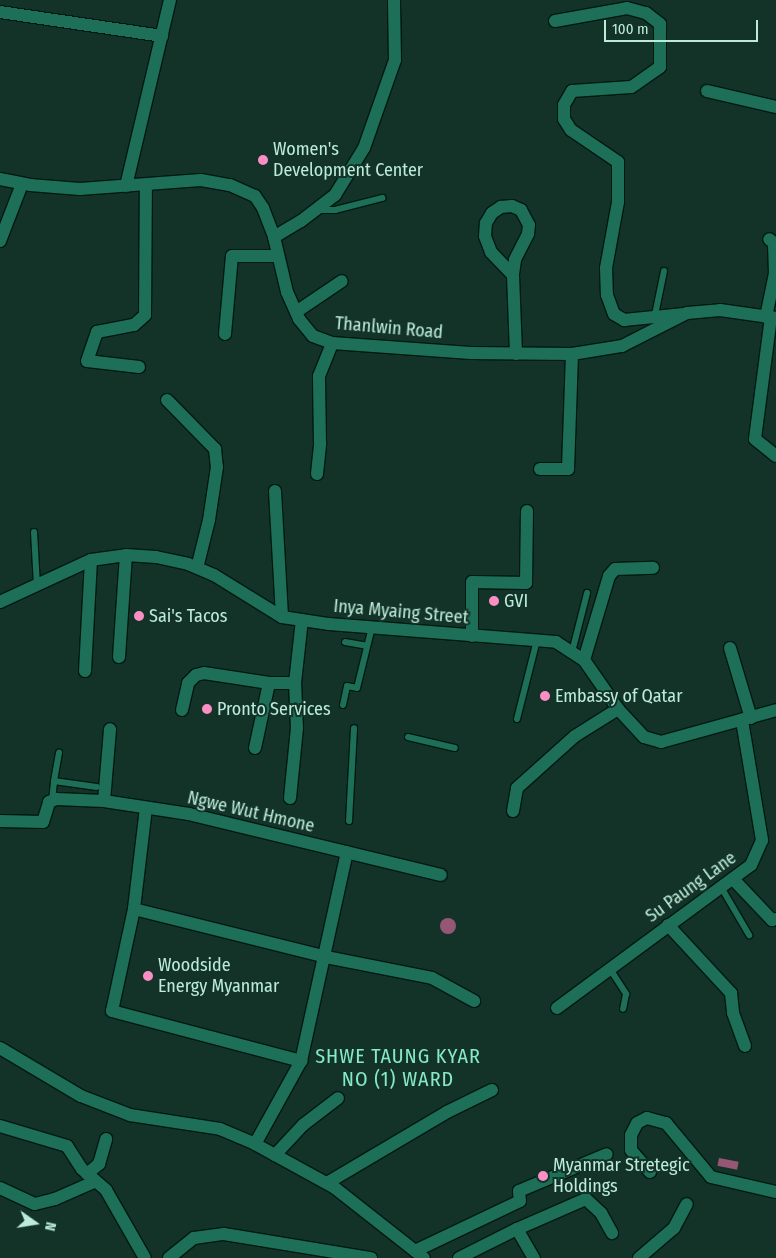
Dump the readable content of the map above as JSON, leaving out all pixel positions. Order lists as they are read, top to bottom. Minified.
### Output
{"streets":{"street":["Thanlwin Road","Inya Myaing Street","Ngwe Wut Hmone","Su Paung Lane"]},"crossings":[["Inya Myaing Street","Su Paung Lane"]],"districts":["SHWE TAUNG KYAR NO (1) WARD"],"places":["Women's Development Center","GVI","Sai's Tacos","Embassy of Qatar","Pronto Services","Woodside Energy Myanmar","Myanmar Stretegic Holdings"],"scale_bar":"100 m","north":"right"}
